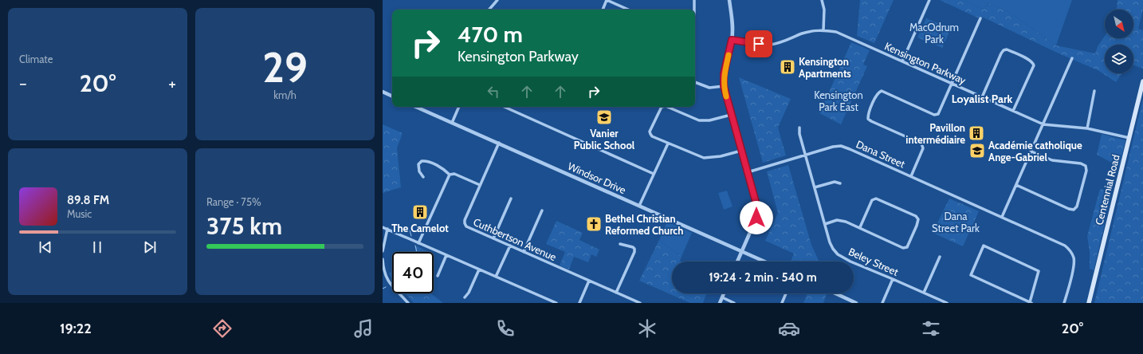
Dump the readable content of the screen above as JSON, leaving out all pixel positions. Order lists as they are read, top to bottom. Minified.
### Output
{"streets":{"main road":["Centennial Road"],"street":["Kensington Parkway","Dana Street","Windsor Drive","Cuthbertson Avenue","Beley Street"]},"crossings":[["Kensington Parkway","Centennial Road"],["Dana Street","Beley Street"],["Windsor Drive","Cuthbertson Avenue"]],"districts":["Loyalist Park"],"parks":["MacOdrum Park","Kensington Park East","Dana Street Park"],"places":{"building":["Kensington Apartments","Pavillon intermédiaire","The Camelot"],"school or university":["Vanier Public School","Académie catholique Ange-Gabriel"],"church":["Bethel Christian Reformed Church"]},"north":"bottom right","page":{"tile":["Climate",["29","km/h"],["Range · 75%","375 km"]],"turn":["470 m","Kensington Parkway"],"heat":["−","20°","+"],"song":["89.8 FM","Music"],"limit":"40","trip":"19:24 · 2 min · 540 m","tabs":["19:22","20°"]}}
